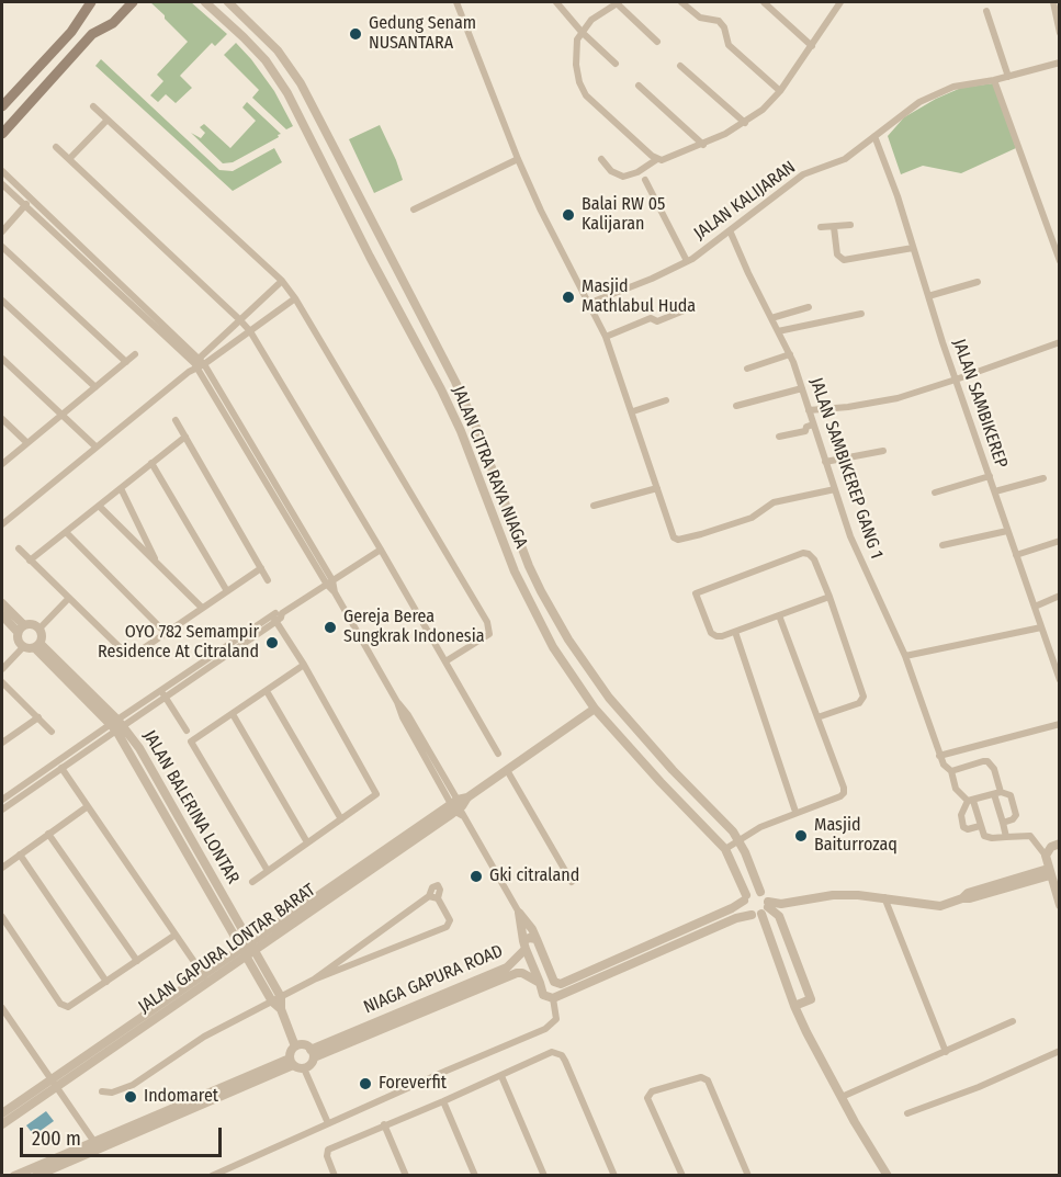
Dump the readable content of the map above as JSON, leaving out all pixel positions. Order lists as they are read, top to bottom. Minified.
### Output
{"streets":{"street":["JALAN KALIJARAN","JALAN SAMBIKEREP","JALAN CITRA RAYA NIAGA","JALAN SAMBIKEREP GANG 1","JALAN BALERINA LONTAR","JALAN GAPURA LONTAR BARAT","NIAGA GAPURA ROAD"]},"crossings":[["JALAN KALIJARAN","JALAN SAMBIKEREP"],["JALAN KALIJARAN","JALAN SAMBIKEREP GANG 1"],["JALAN CITRA RAYA NIAGA","JALAN GAPURA LONTAR BARAT"],["JALAN BALERINA LONTAR","JALAN GAPURA LONTAR BARAT"]],"places":["Gedung Senam NUSANTARA","Balai RW 05 Kalijaran","Masjid Mathlabul Huda","Gereja Berea Sungkrak Indonesia","OYO 782 Semampir Residence At Citraland","Masjid Baiturrozaq","Gki citraland","Foreverfit","Indomaret"],"scale_bar":"200 m"}
